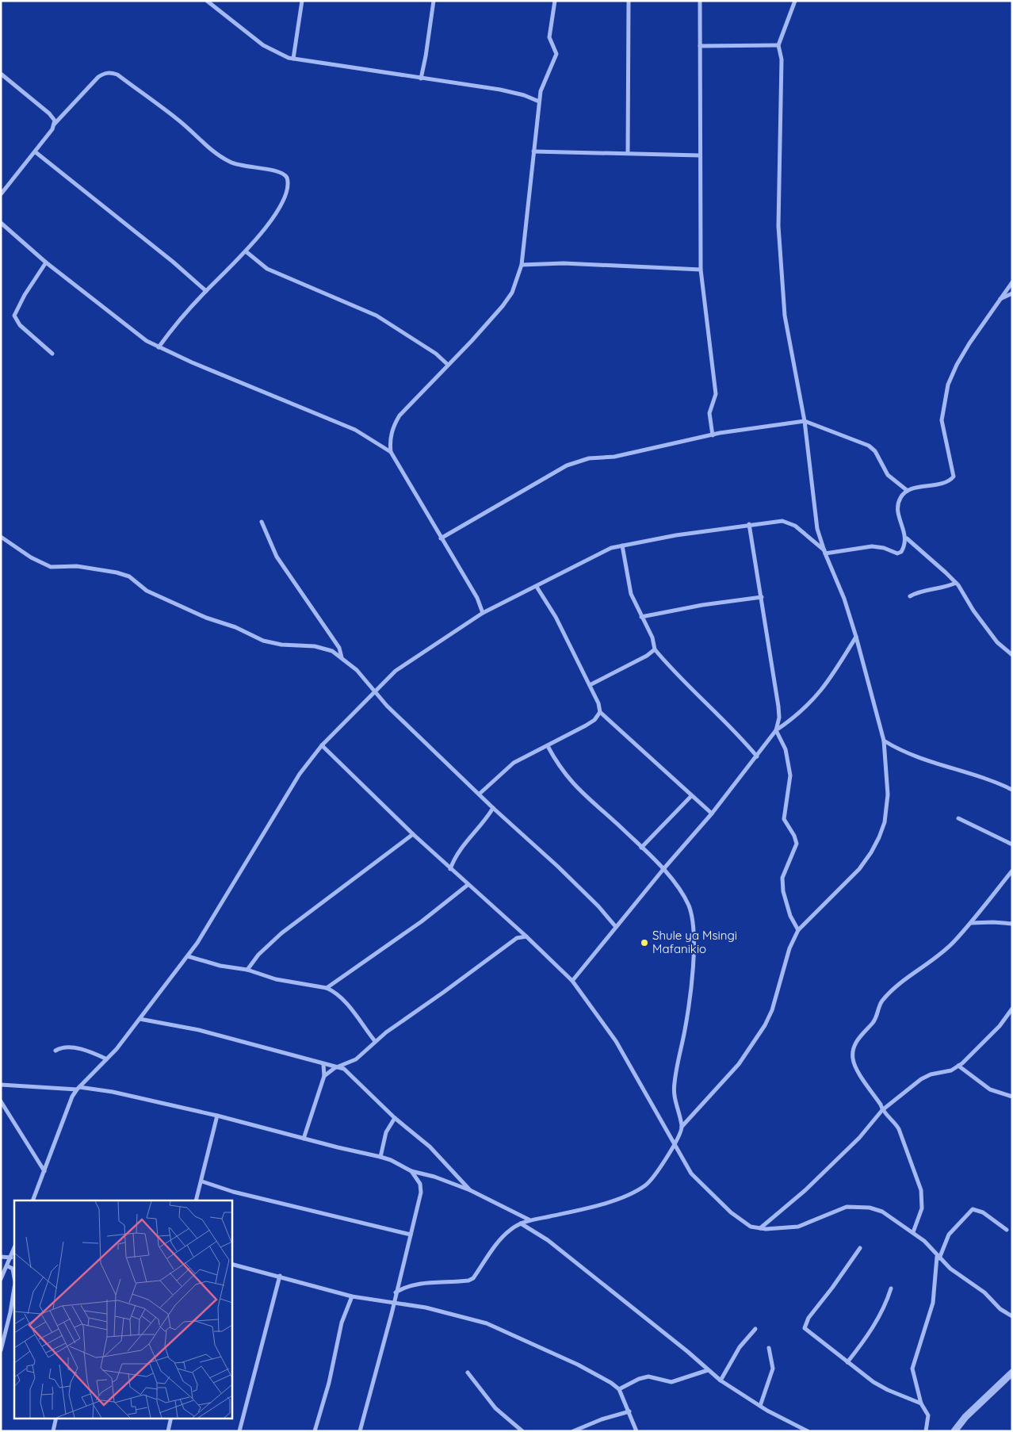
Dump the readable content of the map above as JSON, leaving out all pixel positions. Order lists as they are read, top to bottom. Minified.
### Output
{"places":["Shule ya Msingi Mafanikio"]}
